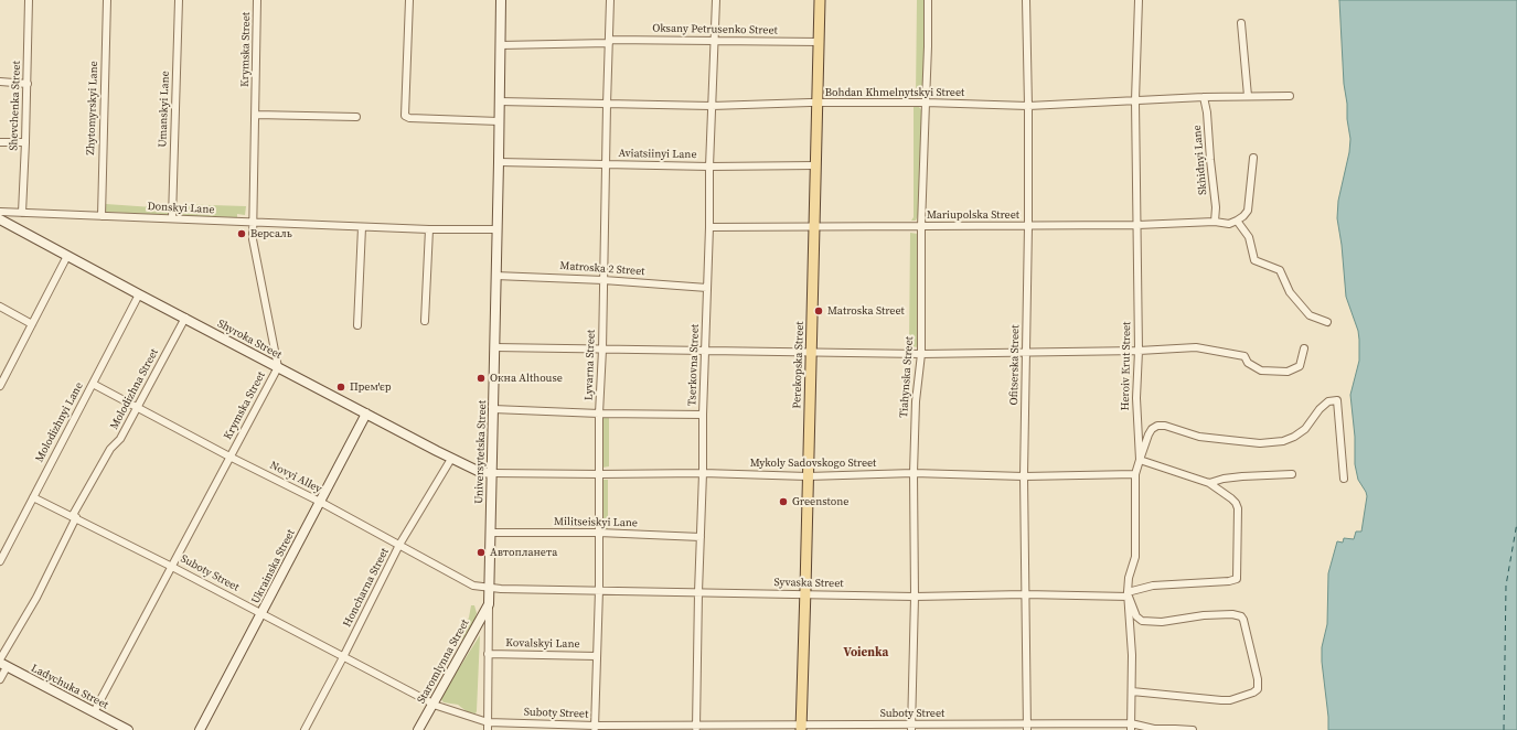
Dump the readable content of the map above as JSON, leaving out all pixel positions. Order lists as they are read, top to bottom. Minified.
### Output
{"streets":{"main road":["Perekopska Street"],"street":["Oksany Petrusenko Street","Krymska Street","Bohdan Khmelnytskyi Street","Shevchenka Street","Zhytomyrskyi Lane","Umanskyi Lane","Aviatsiinyi Lane","Skhidnyi Lane","Donskyi Lane","Mariupolska Street","Matroska 2 Street","Shyroka Street","Lyvarna Street","Tserkovna Street","Ofitserska Street","Heroiv Krut Street","Tiahynska Street","Molodizhna Street","Molodizhnyi Lane","Universytetska Street","Mykoly Sadovskogo Street","Novyi Alley","Militseiskyi Lane","Ukrainska Street","Suboty Street","Syvaska Street","Honcharna Street","Kovalskyi Lane","Staromlynna Street","Ladychuka Street"]},"crossings":[["Oksany Petrusenko Street","Lyvarna Street"],["Oksany Petrusenko Street","Tserkovna Street"],["Oksany Petrusenko Street","Perekopska Street"],["Oksany Petrusenko Street","Universytetska Street"],["Krymska Street","Donskyi Lane"],["Krymska Street","Shyroka Street"],["Krymska Street","Novyi Alley"],["Krymska Street","Suboty Street"],["Krymska Street","Ladychuka Street"],["Bohdan Khmelnytskyi Street","Skhidnyi Lane"],["Bohdan Khmelnytskyi Street","Lyvarna Street"],["Bohdan Khmelnytskyi Street","Tserkovna Street"],["Bohdan Khmelnytskyi Street","Perekopska Street"],["Bohdan Khmelnytskyi Street","Ofitserska Street"],["Bohdan Khmelnytskyi Street","Heroiv Krut Street"],["Bohdan Khmelnytskyi Street","Tiahynska Street"],["Bohdan Khmelnytskyi Street","Universytetska Street"],["Shevchenka Street","Donskyi Lane"],["Zhytomyrskyi Lane","Donskyi Lane"],["Umanskyi Lane","Donskyi Lane"],["Aviatsiinyi Lane","Lyvarna Street"],["Aviatsiinyi Lane","Tserkovna Street"],["Aviatsiinyi Lane","Perekopska Street"],["Aviatsiinyi Lane","Universytetska Street"],["Skhidnyi Lane","Mariupolska Street"],["Donskyi Lane","Universytetska Street"],["Mariupolska Street","Tserkovna Street"],["Mariupolska Street","Perekopska Street"],["Mariupolska Street","Ofitserska Street"],["Mariupolska Street","Heroiv Krut Street"],["Mariupolska Street","Tiahynska Street"],["Matroska 2 Street","Lyvarna Street"],["Matroska 2 Street","Tserkovna Street"],["Matroska 2 Street","Universytetska Street"],["Shyroka Street","Molodizhna Street"],["Shyroka Street","Molodizhnyi Lane"],["Shyroka Street","Universytetska Street"],["Shyroka Street","Mykoly Sadovskogo Street"],["Shyroka Street","Ukrainska Street"],["Shyroka Street","Honcharna Street"],["Lyvarna Street","Mykoly Sadovskogo Street"],["Lyvarna Street","Militseiskyi Lane"],["Lyvarna Street","Suboty Street"],["Lyvarna Street","Syvaska Street"],["Lyvarna Street","Kovalskyi Lane"],["Tserkovna Street","Mykoly Sadovskogo Street"],["Tserkovna Street","Militseiskyi Lane"],["Tserkovna Street","Suboty Street"],["Tserkovna Street","Syvaska Street"],["Perekopska Street","Mykoly Sadovskogo Street"],["Perekopska Street","Suboty Street"],["Perekopska Street","Syvaska Street"],["Ofitserska Street","Mykoly Sadovskogo Street"],["Ofitserska Street","Suboty Street"],["Ofitserska Street","Syvaska Street"],["Heroiv Krut Street","Mykoly Sadovskogo Street"],["Heroiv Krut Street","Suboty Street"],["Heroiv Krut Street","Syvaska Street"],["Tiahynska Street","Mykoly Sadovskogo Street"],["Tiahynska Street","Suboty Street"],["Tiahynska Street","Syvaska Street"],["Molodizhna Street","Novyi Alley"],["Molodizhna Street","Suboty Street"],["Molodizhna Street","Ladychuka Street"],["Molodizhnyi Lane","Novyi Alley"],["Molodizhnyi Lane","Suboty Street"],["Universytetska Street","Mykoly Sadovskogo Street"],["Universytetska Street","Novyi Alley"],["Universytetska Street","Militseiskyi Lane"],["Universytetska Street","Suboty Street"],["Universytetska Street","Syvaska Street"],["Universytetska Street","Kovalskyi Lane"],["Universytetska Street","Staromlynna Street"],["Novyi Alley","Ukrainska Street"],["Novyi Alley","Syvaska Street"],["Novyi Alley","Honcharna Street"],["Ukrainska Street","Suboty Street"],["Suboty Street","Honcharna Street"],["Suboty Street","Staromlynna Street"]],"districts":["Voienka"],"places":["Версаль","Matroska Street","Окна Althouse","Прем'єр","Greenstone","Автопланета"]}
